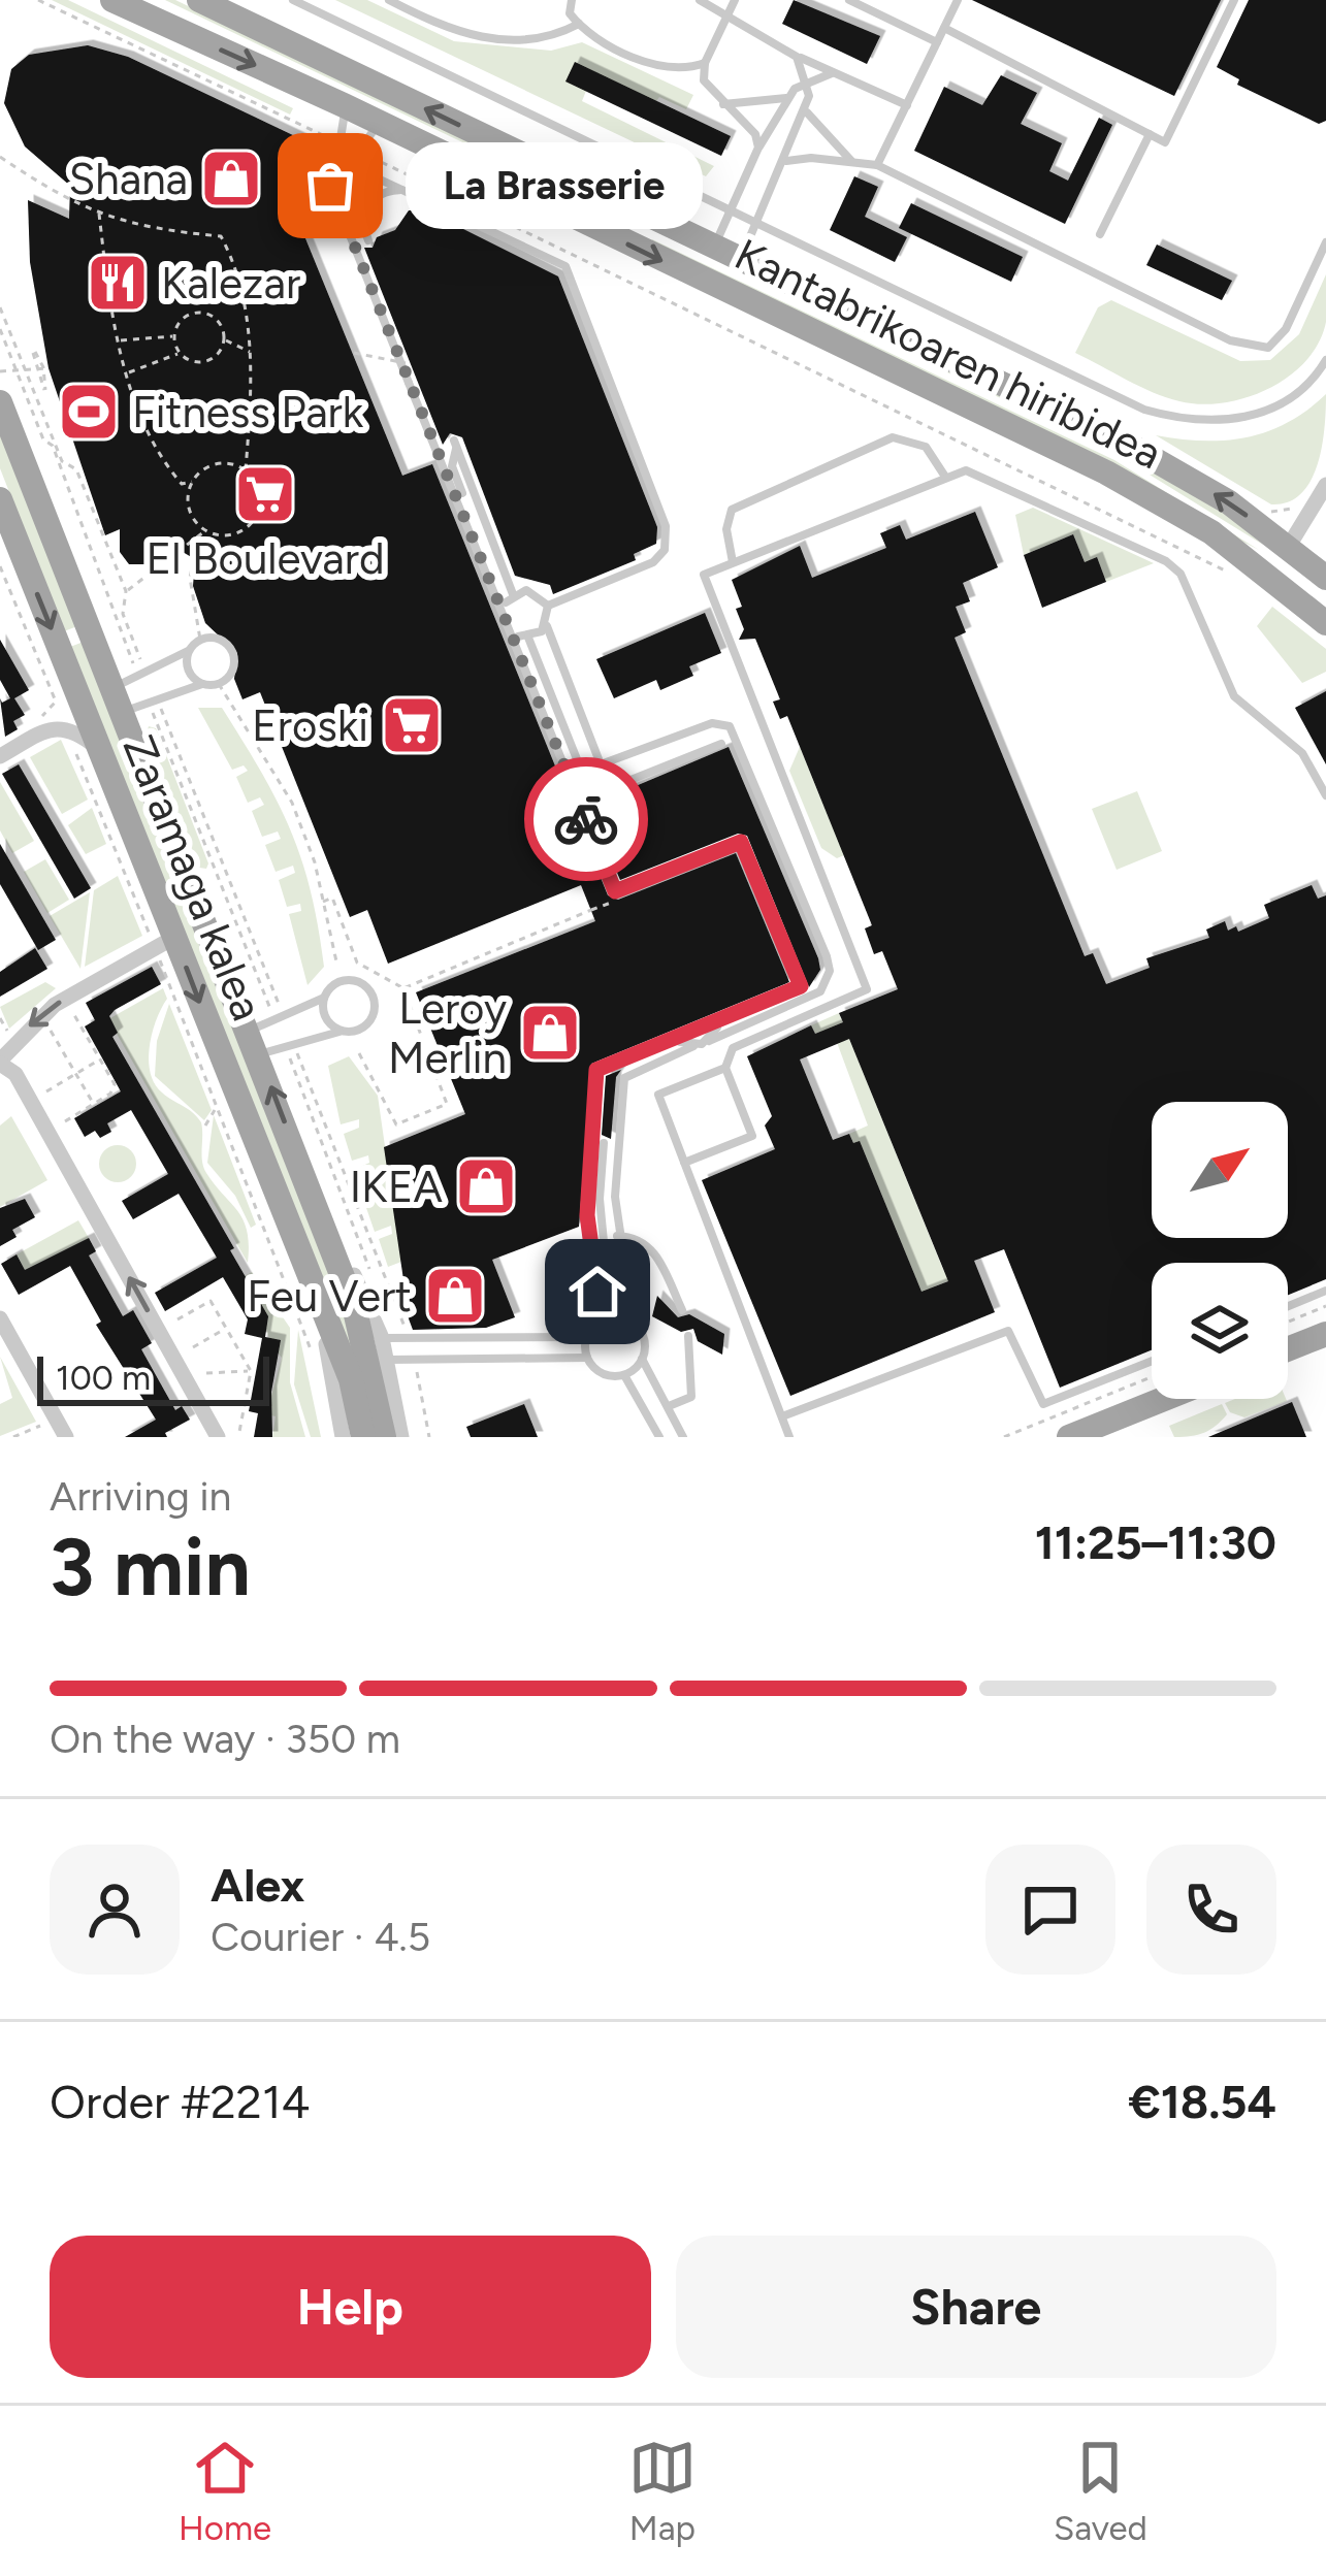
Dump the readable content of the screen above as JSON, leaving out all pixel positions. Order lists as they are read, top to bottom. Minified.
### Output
{"streets":{"main road":["Kantabrikoaren hiribidea","Zaramaga kalea"]},"places":{"shop":["Shana","Leroy Merlin","IKEA","Feu Vert"],"other":["La Brasserie"],"restaurant":["Kalezar"],"sports":["Fitness Park"],"supermarket":["El Boulevard","Eroski"]},"scale_bar":"100 m","north":"top right","page":{"bubble":"La Brasserie","scale":"100 m","heading":["3 min","Arriving in","11:25–11:30"],"panel":["Alex","Courier · 4.5","Order #2214","€18.54"],"bar":"On the way · 350 m","buttons":["Help","Share"],"tabs":["Home","Map","Saved"]}}
